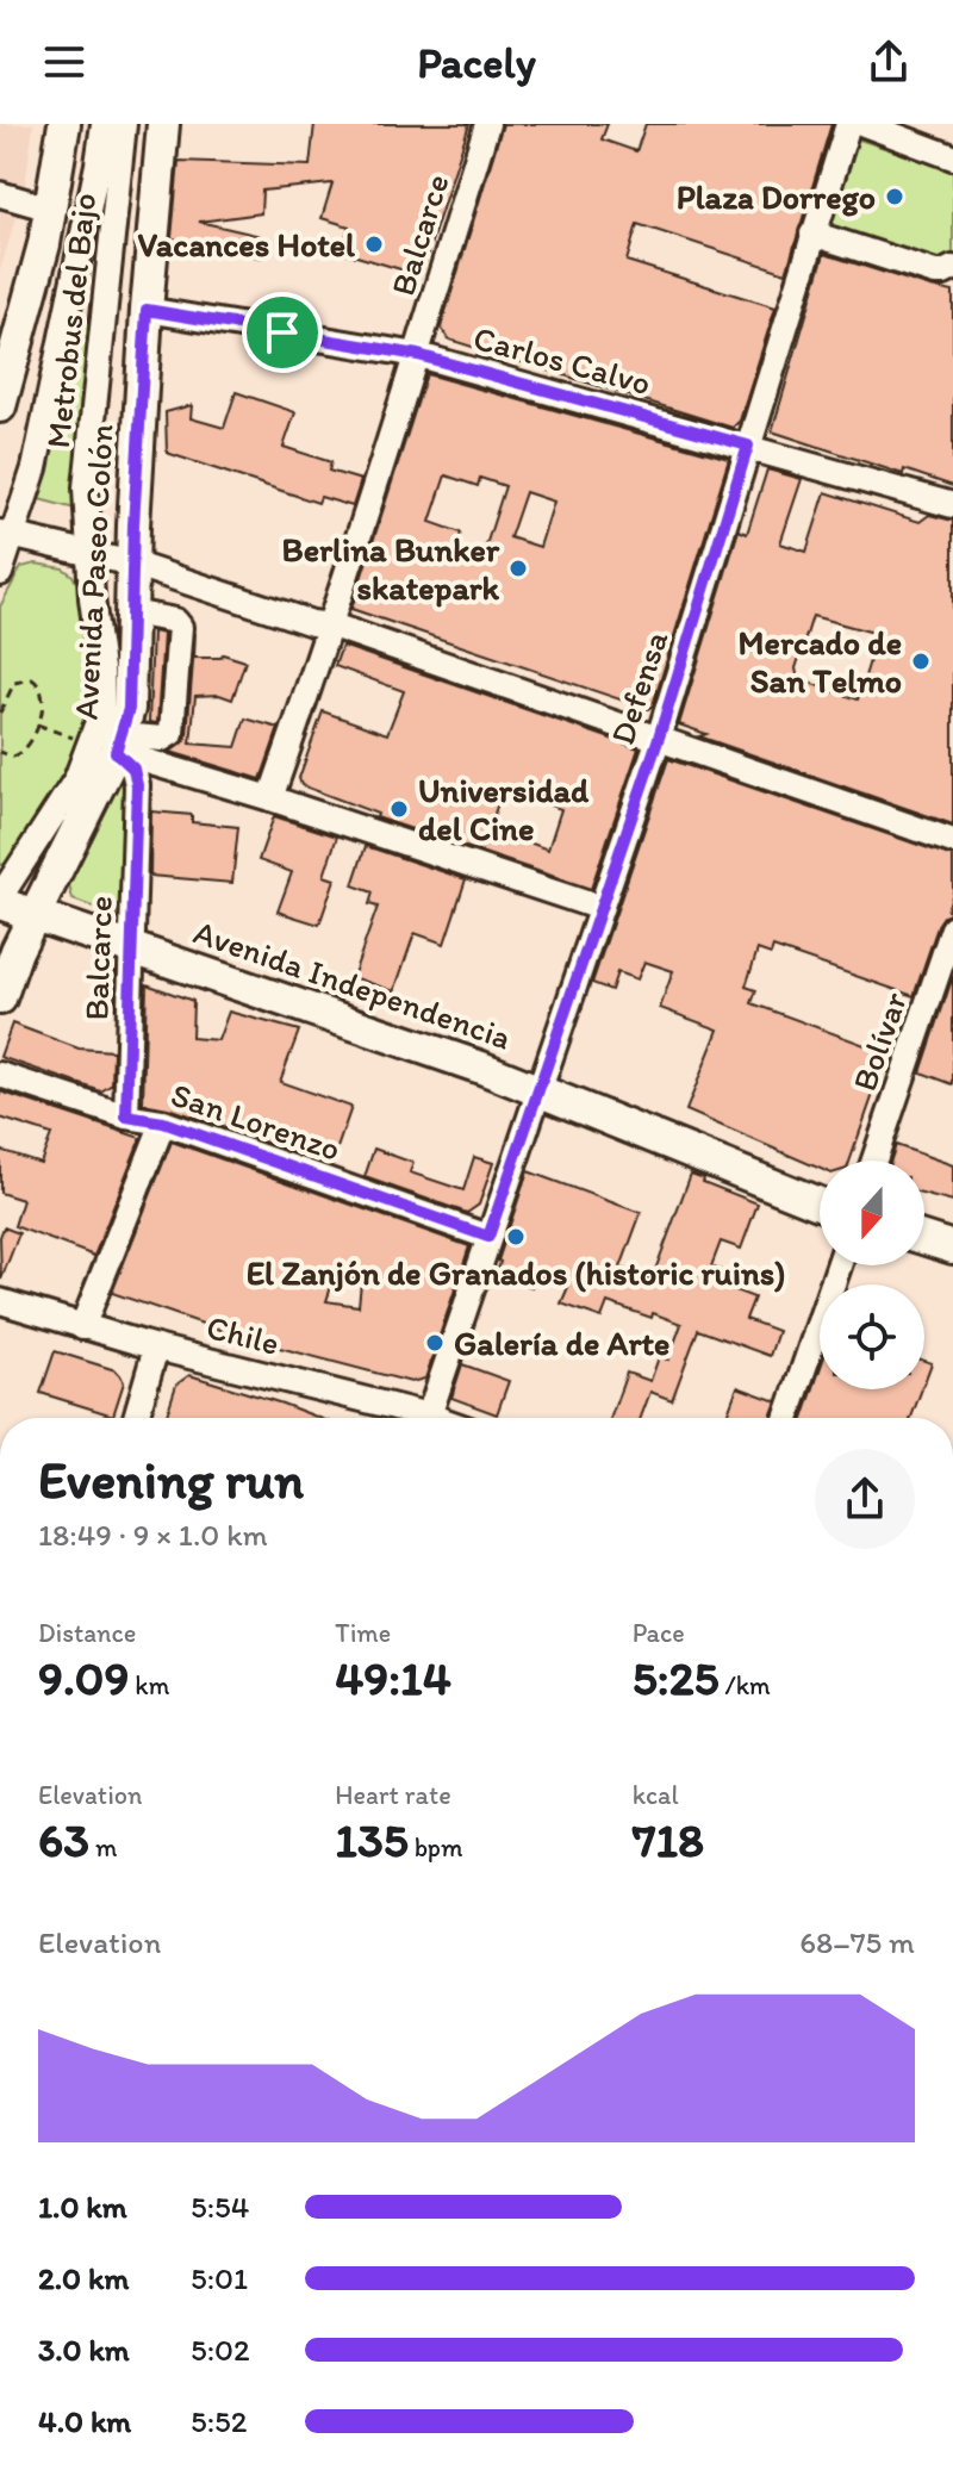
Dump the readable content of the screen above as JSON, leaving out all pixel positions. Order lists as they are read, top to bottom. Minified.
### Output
{"streets":{"main road":["Avenida Paseo Colón","Avenida Independencia"],"street":["Balcarce","Metrobus del Bajo","Carlos Calvo","Defensa","Bolívar","San Lorenzo","Chile"]},"crossings":[["Balcarce","Carlos Calvo"],["Balcarce","Avenida Paseo Colón"],["Balcarce","Avenida Independencia"],["Balcarce","San Lorenzo"],["Metrobus del Bajo","Avenida Independencia"],["Carlos Calvo","Avenida Paseo Colón"],["Carlos Calvo","Defensa"],["Avenida Paseo Colón","Avenida Independencia"],["Defensa","Avenida Independencia"],["Defensa","San Lorenzo"]],"places":["Plaza Dorrego","Vacances Hotel","Berlina Bunker skatepark","Mercado de San Telmo","Universidad del Cine","El Zanjón de Granados (historic ruins)","Galería de Arte"],"north":"bottom","page":{"header":"Pacely","heading":["Evening run","18:49 · 9 × 1.0 km"],"stats":[["Distance","9.09 km"],["Time","49:14"],["Pace","5:25 /km"],["Elevation","63 m"],["Heart rate","135 bpm"],["kcal","718"]],"chart":["Elevation","68–75 m"],"list":[{"name":"1.0 km","note":"5:54"},{"name":"2.0 km","note":"5:01"},{"name":"3.0 km","note":"5:02"},{"name":"4.0 km","note":"5:52"}]}}
